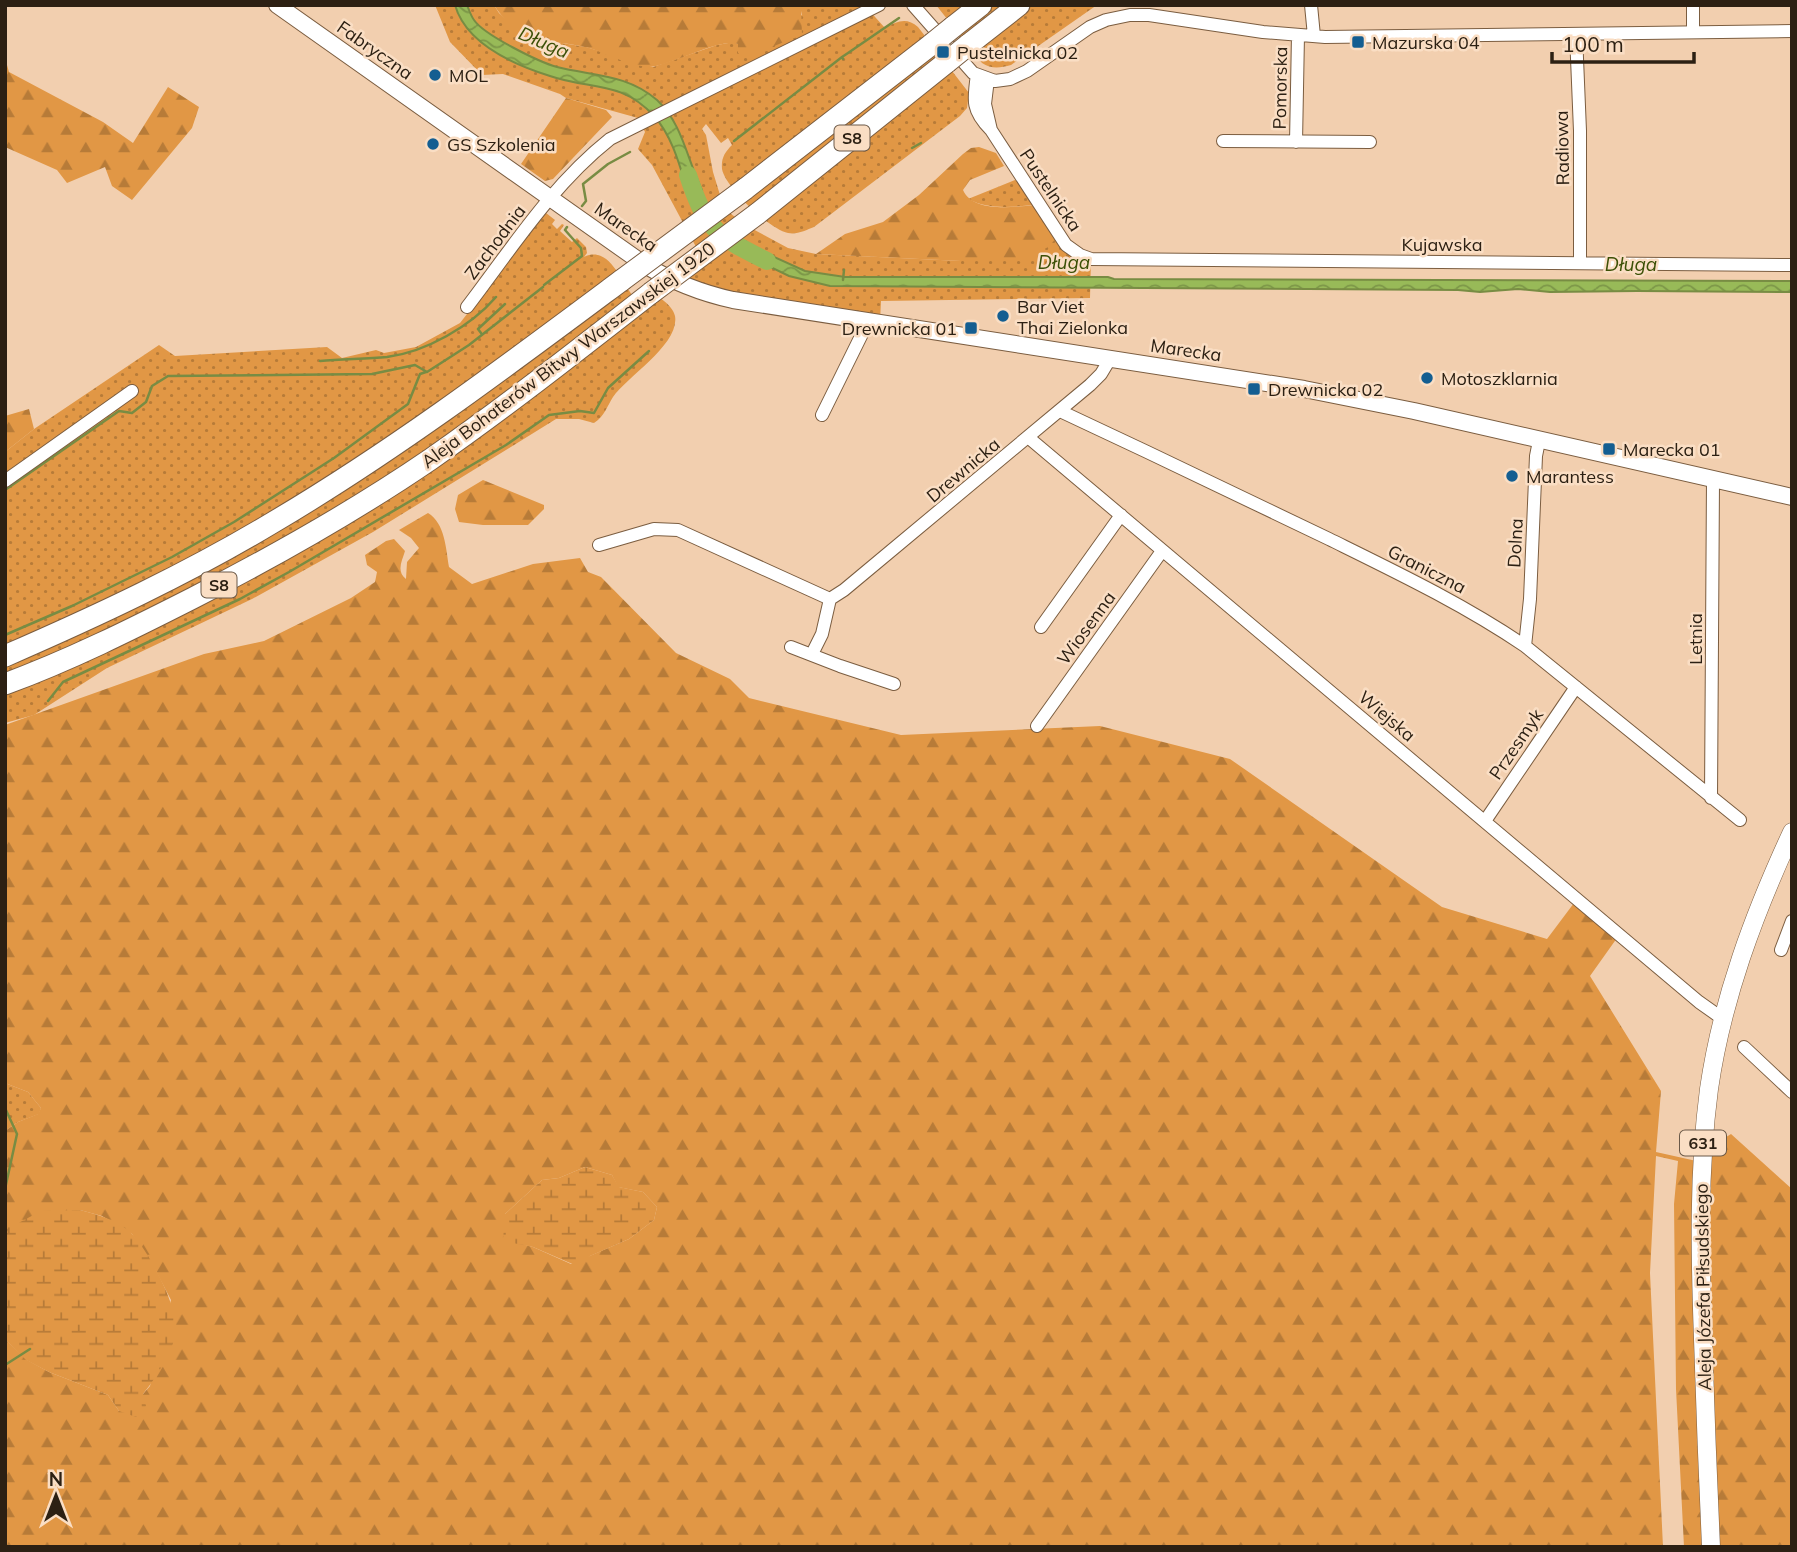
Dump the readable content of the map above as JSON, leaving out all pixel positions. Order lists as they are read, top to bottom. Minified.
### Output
{"streets":{"highway":["S8","Aleja Bohaterów Bitwy Warszawskiej 1920"],"main road":["631","Aleja Józefa Piłsudskiego"],"street":["Fabryczna","Pomorska","Radiowa","Pustelnicka","Marecka","Zachodnia","Kujawska","Drewnicka","Dolna","Graniczna","Wiosenna","Letnia","Wiejska","Przesmyk"]},"crossings":[["Fabryczna","Marecka"],["Radiowa","Kujawska"],["Pustelnicka","Kujawska"],["Marecka","Zachodnia"],["Marecka","Drewnicka"],["Marecka","Dolna"],["Marecka","Letnia"],["Drewnicka","Graniczna"],["Drewnicka","Wiejska"],["Dolna","Graniczna"],["Graniczna","Letnia"],["Graniczna","Przesmyk"],["Wiosenna","Wiejska"],["Wiejska","Przesmyk"],["Wiejska","Aleja Józefa Piłsudskiego"]],"water":["Długa"],"places":{"transit":["Mazurska 04","Pustelnicka 02","Drewnicka 01","Drewnicka 02","Marecka 01"],"other":["MOL","GS Szkolenia","Bar Viet Thai Zielonka","Motoszklarnia","Marantess"]},"scale_bar":"100 m","north":"top"}
